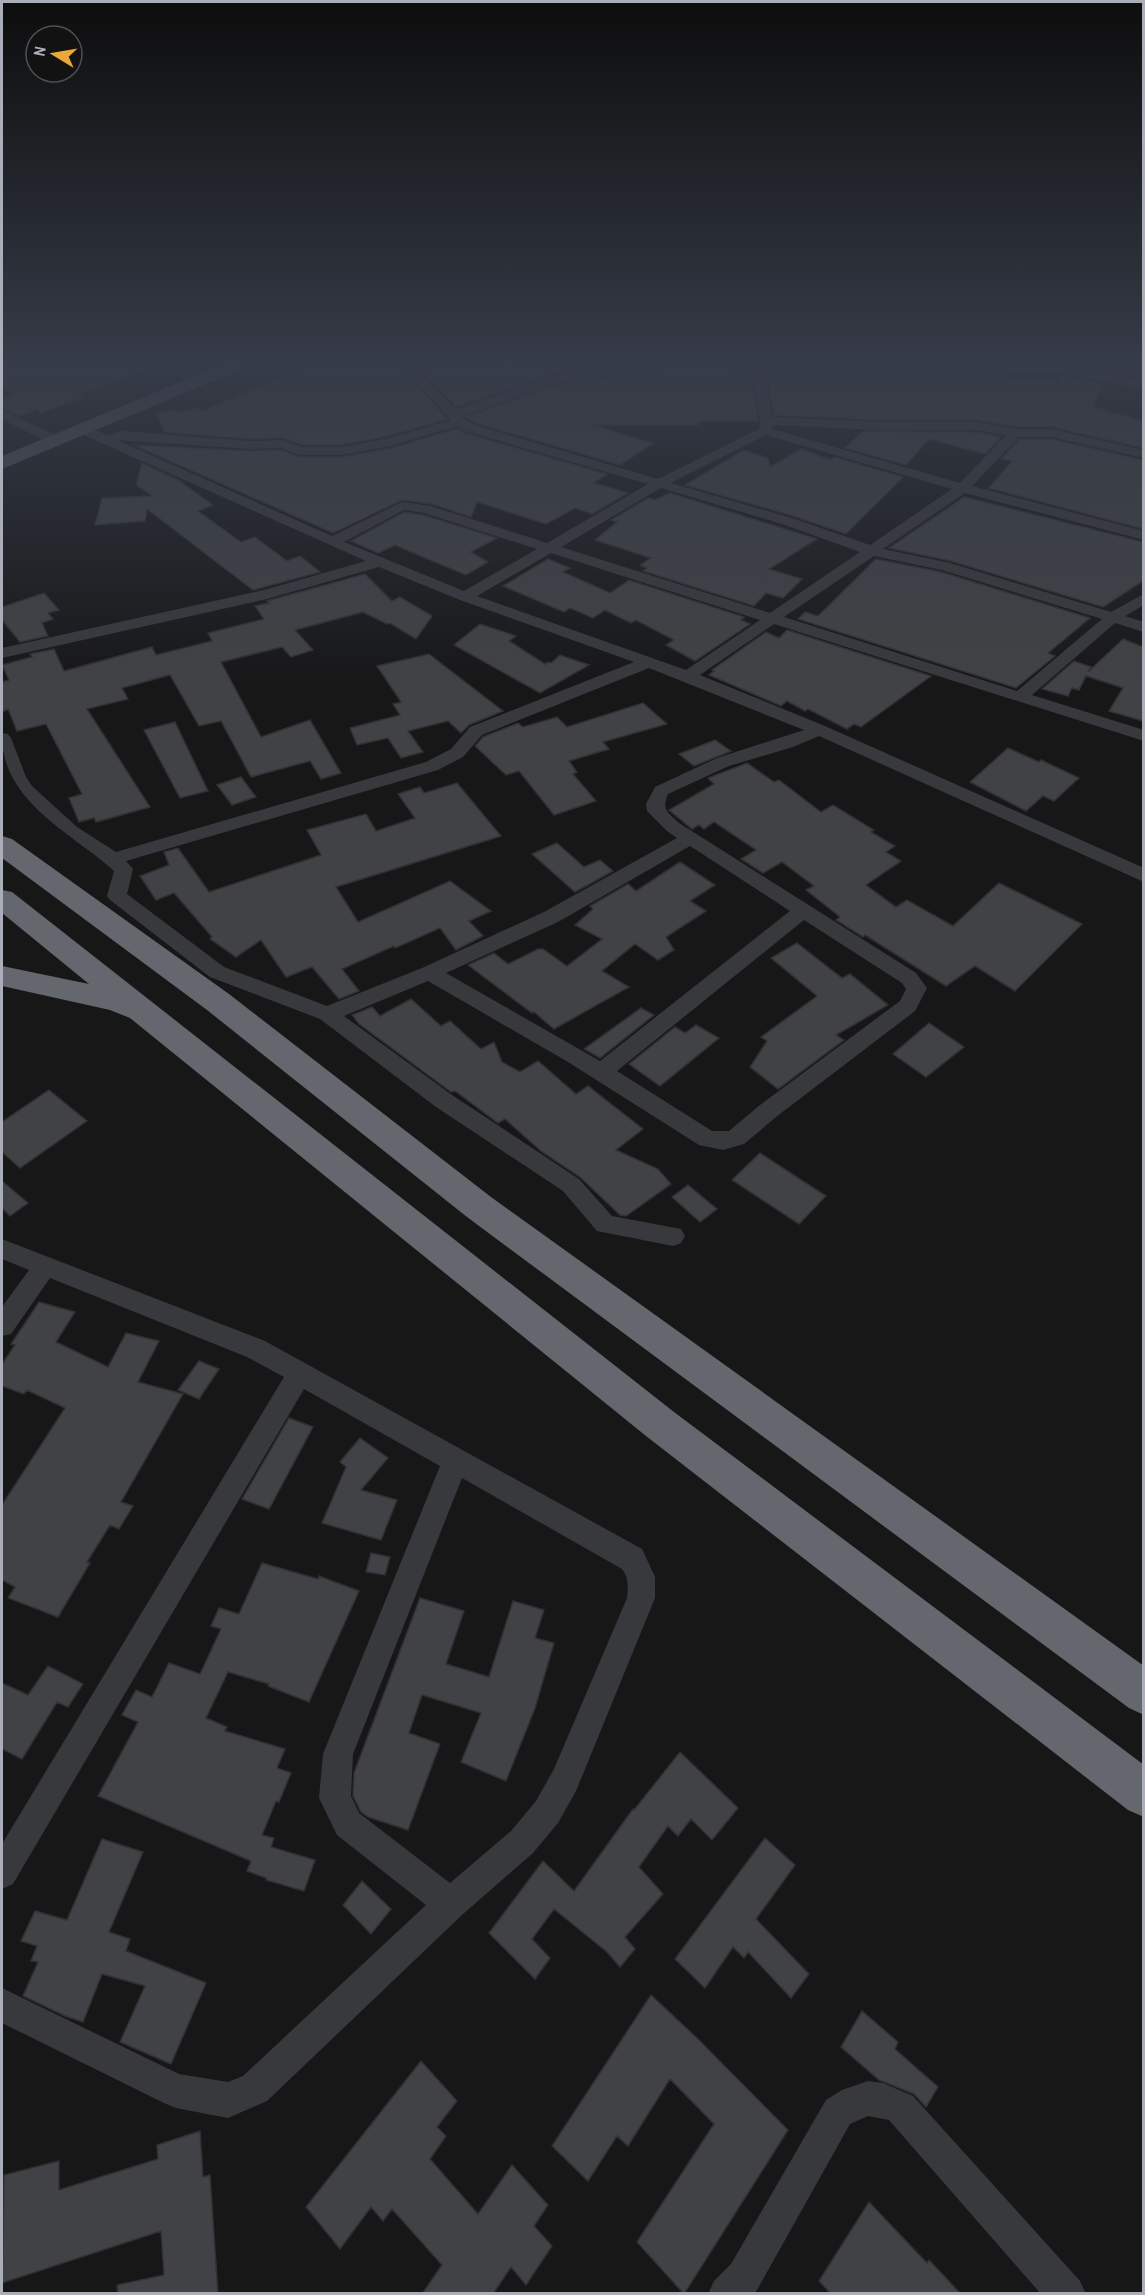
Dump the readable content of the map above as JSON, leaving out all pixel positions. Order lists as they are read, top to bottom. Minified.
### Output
{"north":"left"}
